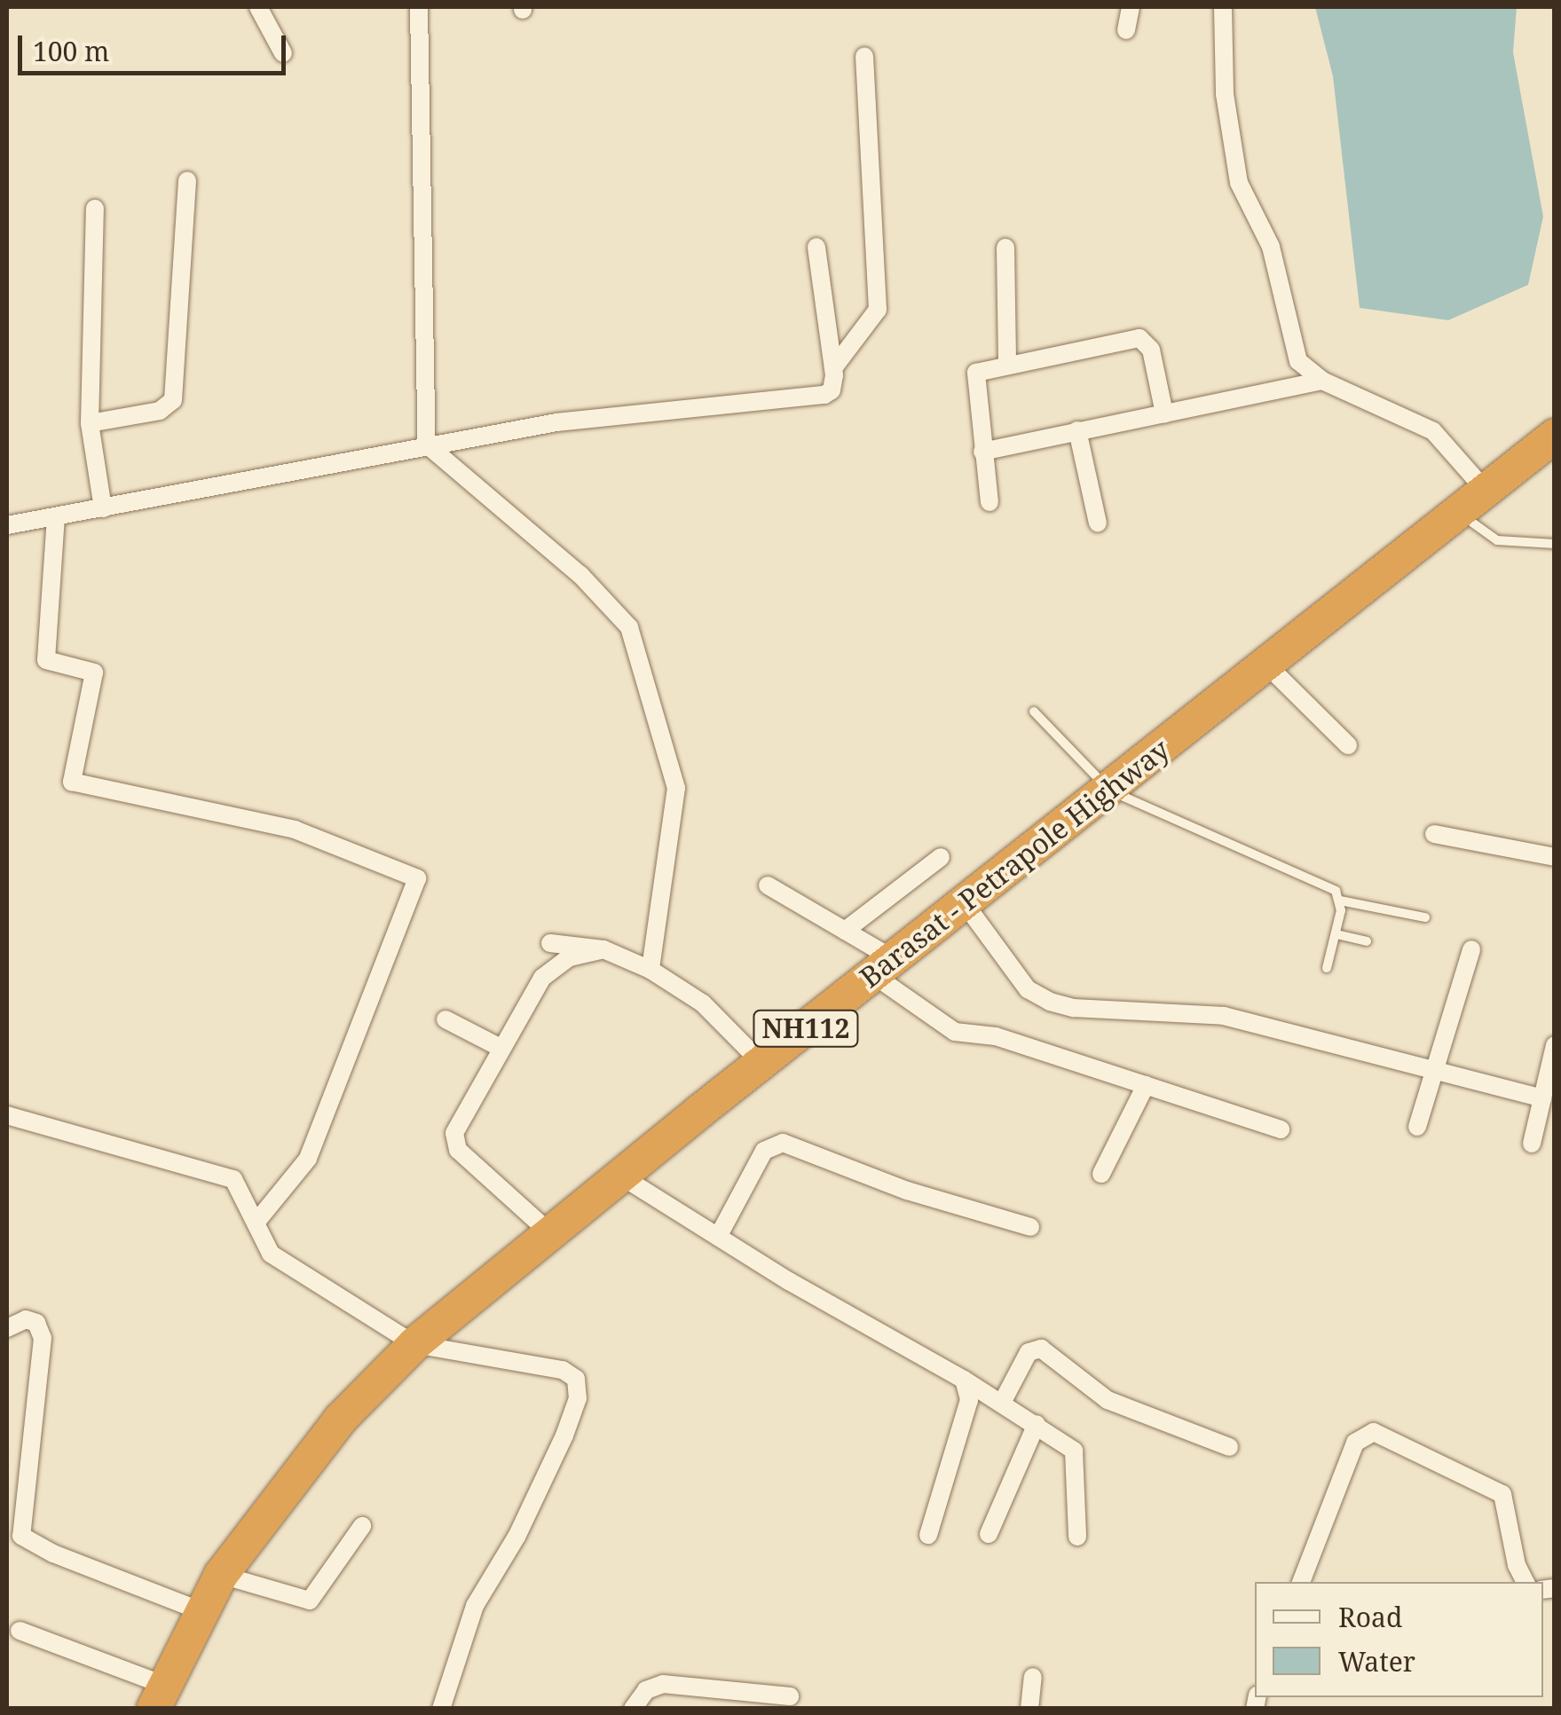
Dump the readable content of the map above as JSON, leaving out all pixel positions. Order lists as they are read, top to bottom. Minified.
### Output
{"streets":{"highway":["Barasat - Petrapole Highway","NH112"]},"legend":["Road","Water"],"scale_bar":"100 m"}
